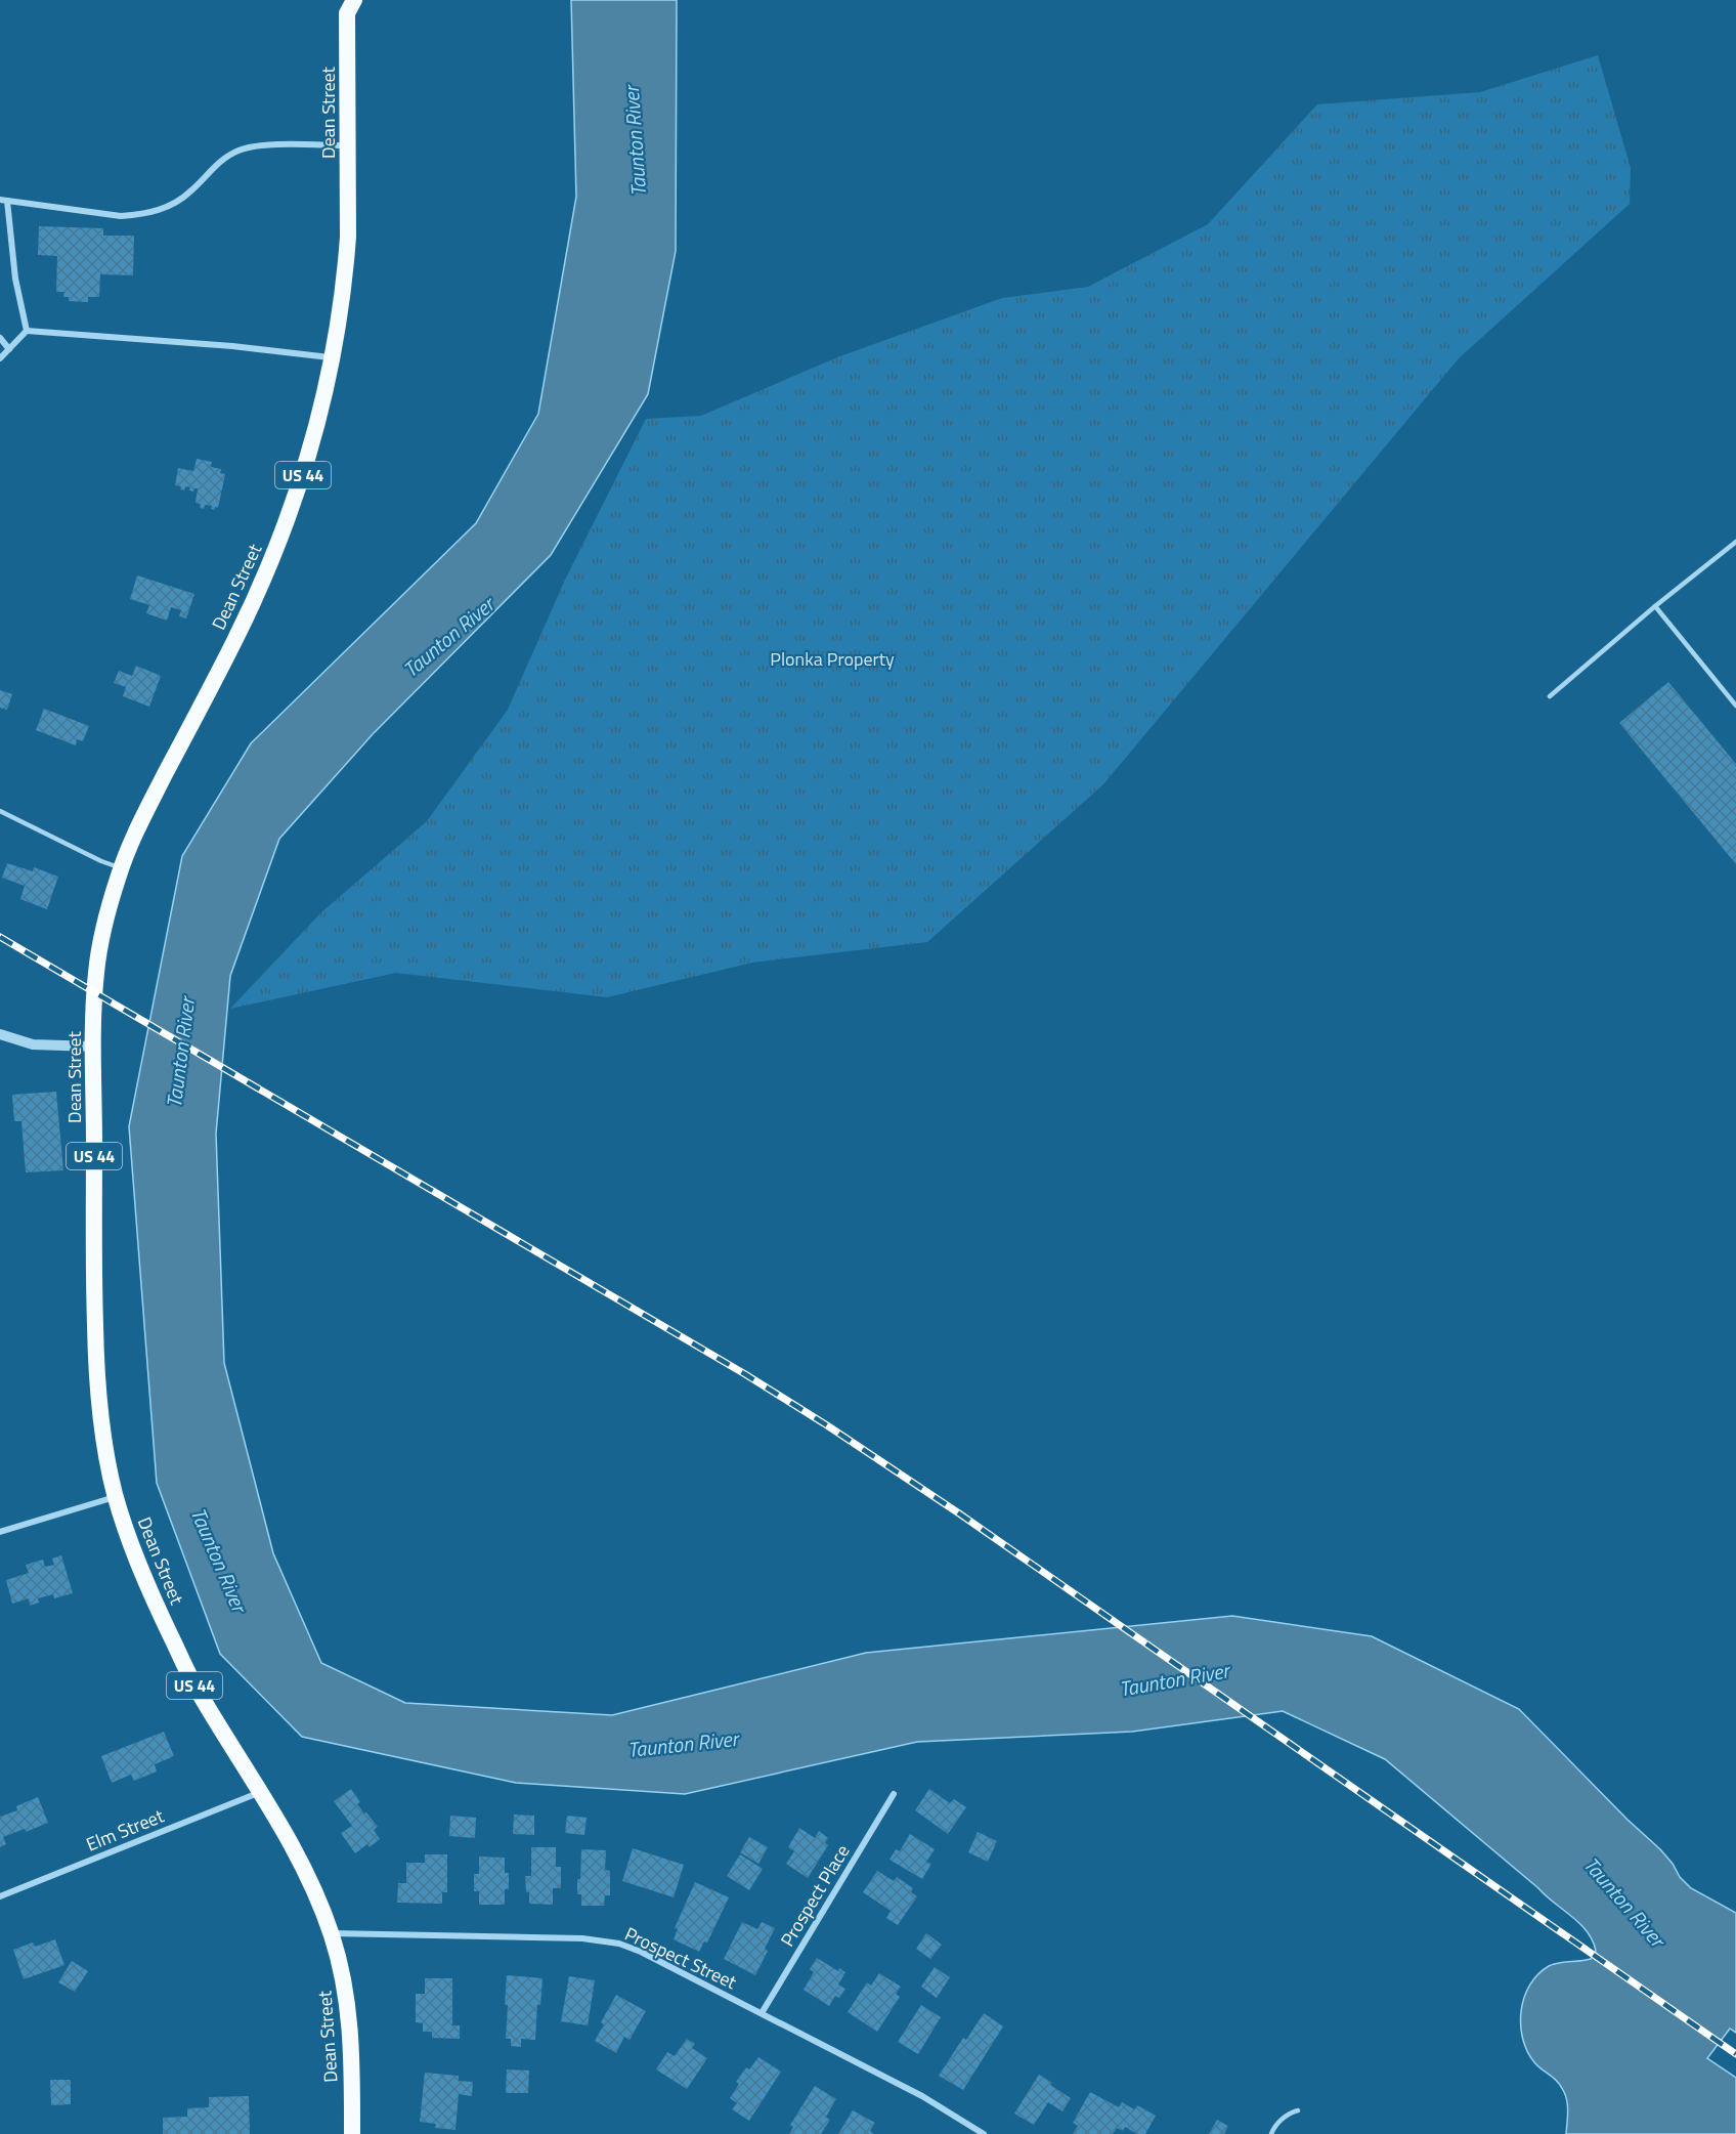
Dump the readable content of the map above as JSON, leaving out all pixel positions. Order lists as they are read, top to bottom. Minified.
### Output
{"streets":{"highway":["Dean Street","US 44"],"street":["Elm Street","Prospect Place","Prospect Street"]},"crossings":[["Dean Street","Elm Street"],["Dean Street","Prospect Street"],["Prospect Place","Prospect Street"]],"water":["Taunton River"],"parks":["Plonka Property"]}
